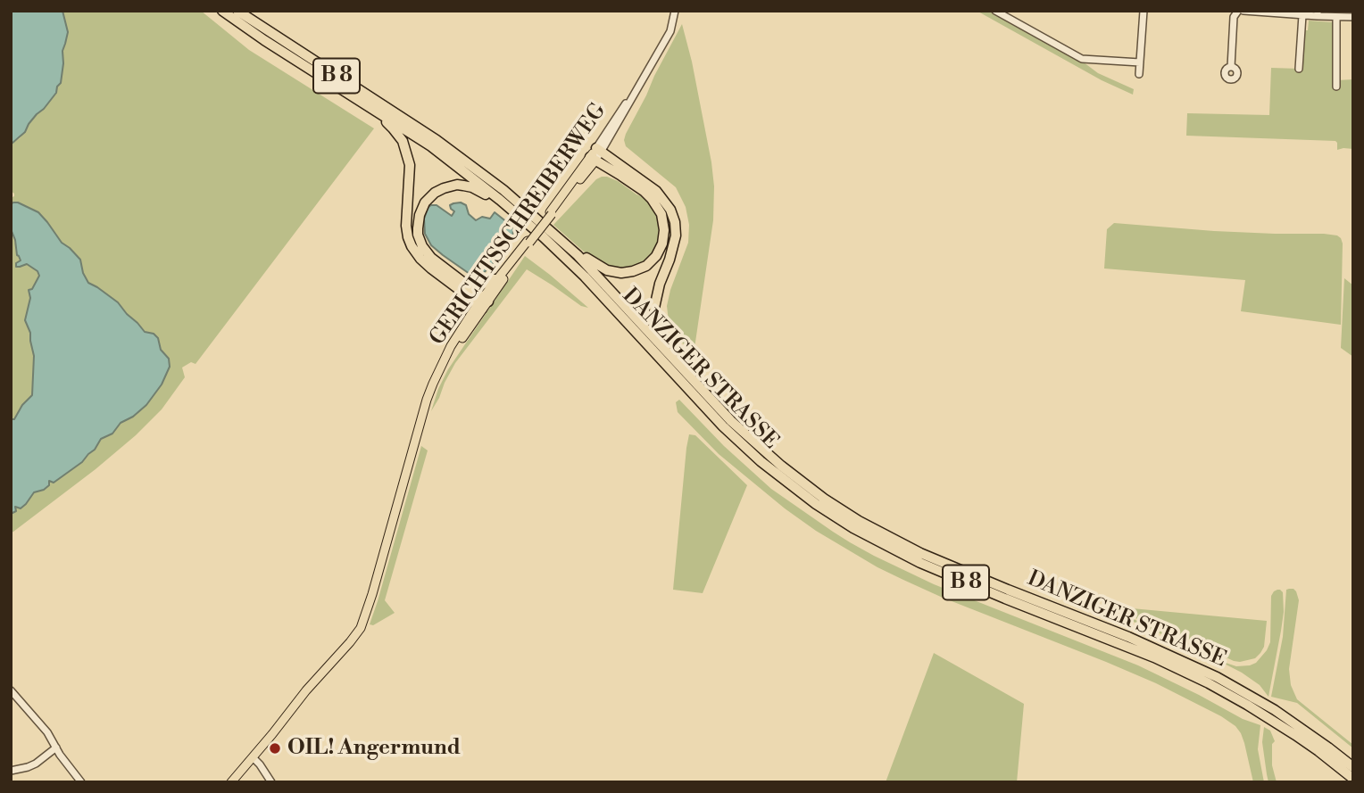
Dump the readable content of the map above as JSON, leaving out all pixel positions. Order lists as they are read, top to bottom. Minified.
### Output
{"streets":{"highway":["B 8","DANZIGER STRASSE"],"main road":["GERICHTSSCHREIBERWEG"]},"places":["OIL! Angermund"]}
